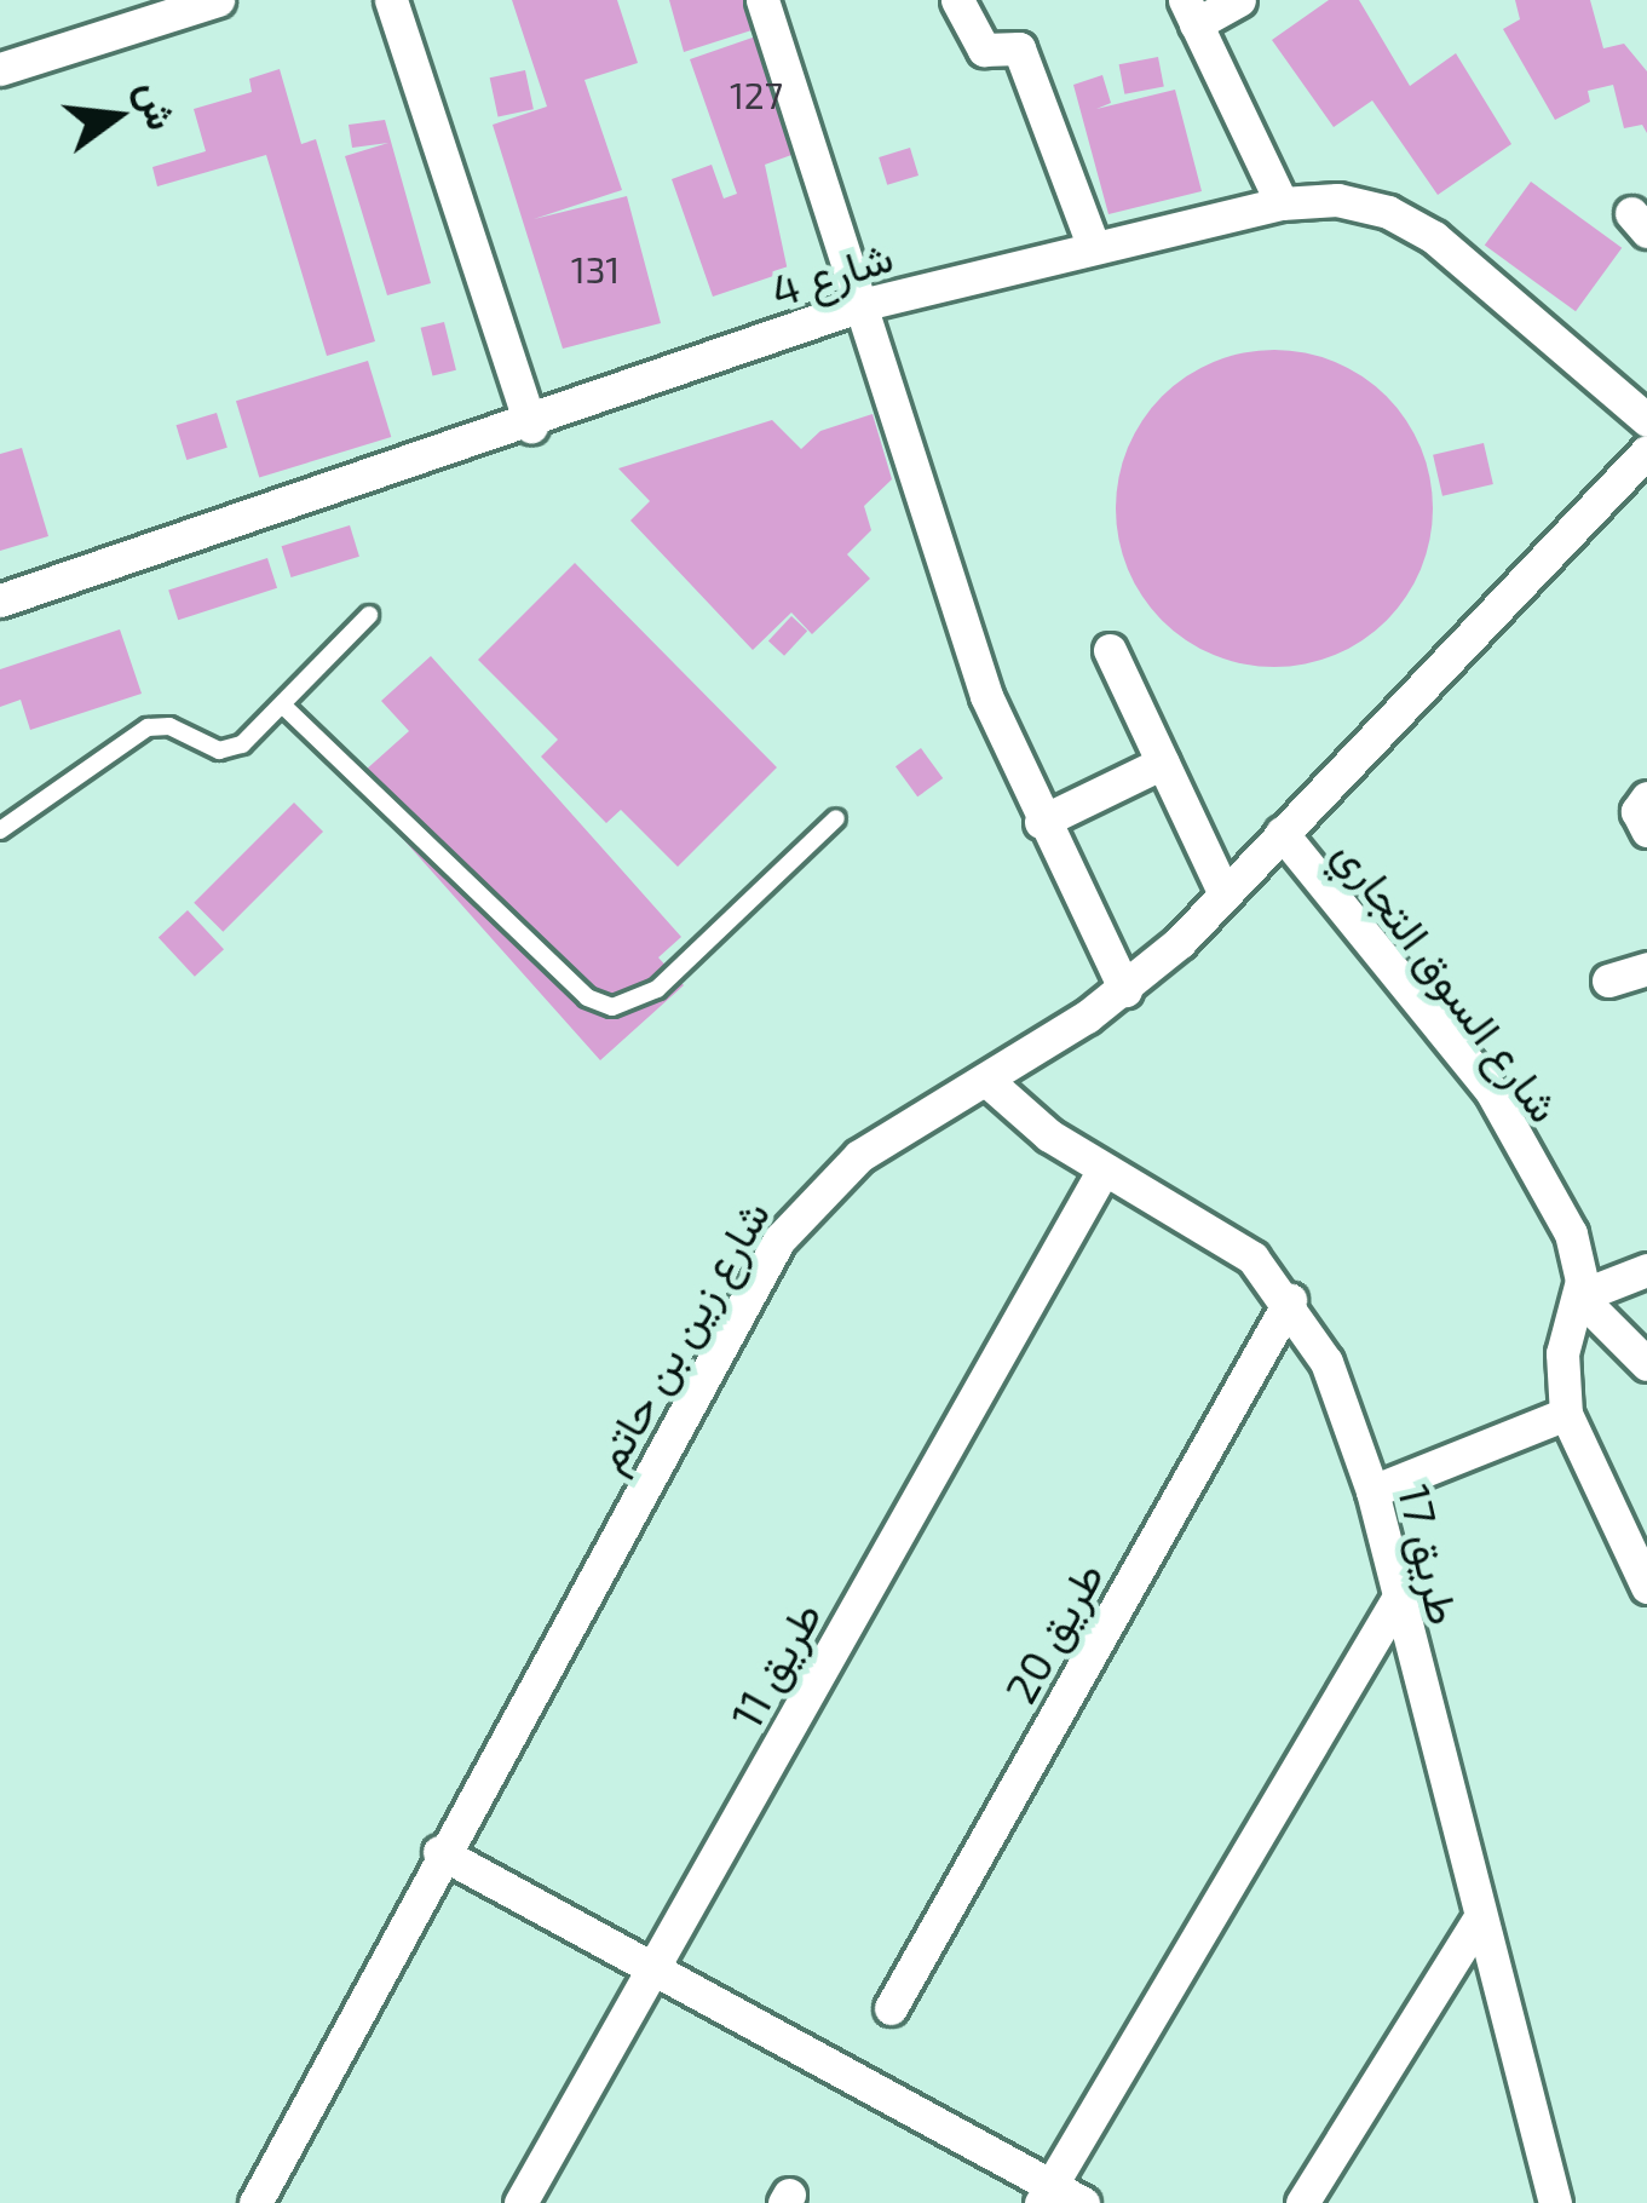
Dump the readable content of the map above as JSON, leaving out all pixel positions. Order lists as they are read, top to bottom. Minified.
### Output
{"streets":{"street":["شارع 4","شارع السوق التجاري","شارع زين بن حاتم","طريق 17","طريق 20","طريق 11"]},"crossings":[["شارع السوق التجاري","شارع زين بن حاتم"],["شارع زين بن حاتم","طريق 17"],["طريق 17","طريق 20"],["طريق 17","طريق 11"]],"house_numbers":["127","131"],"north":"right"}
